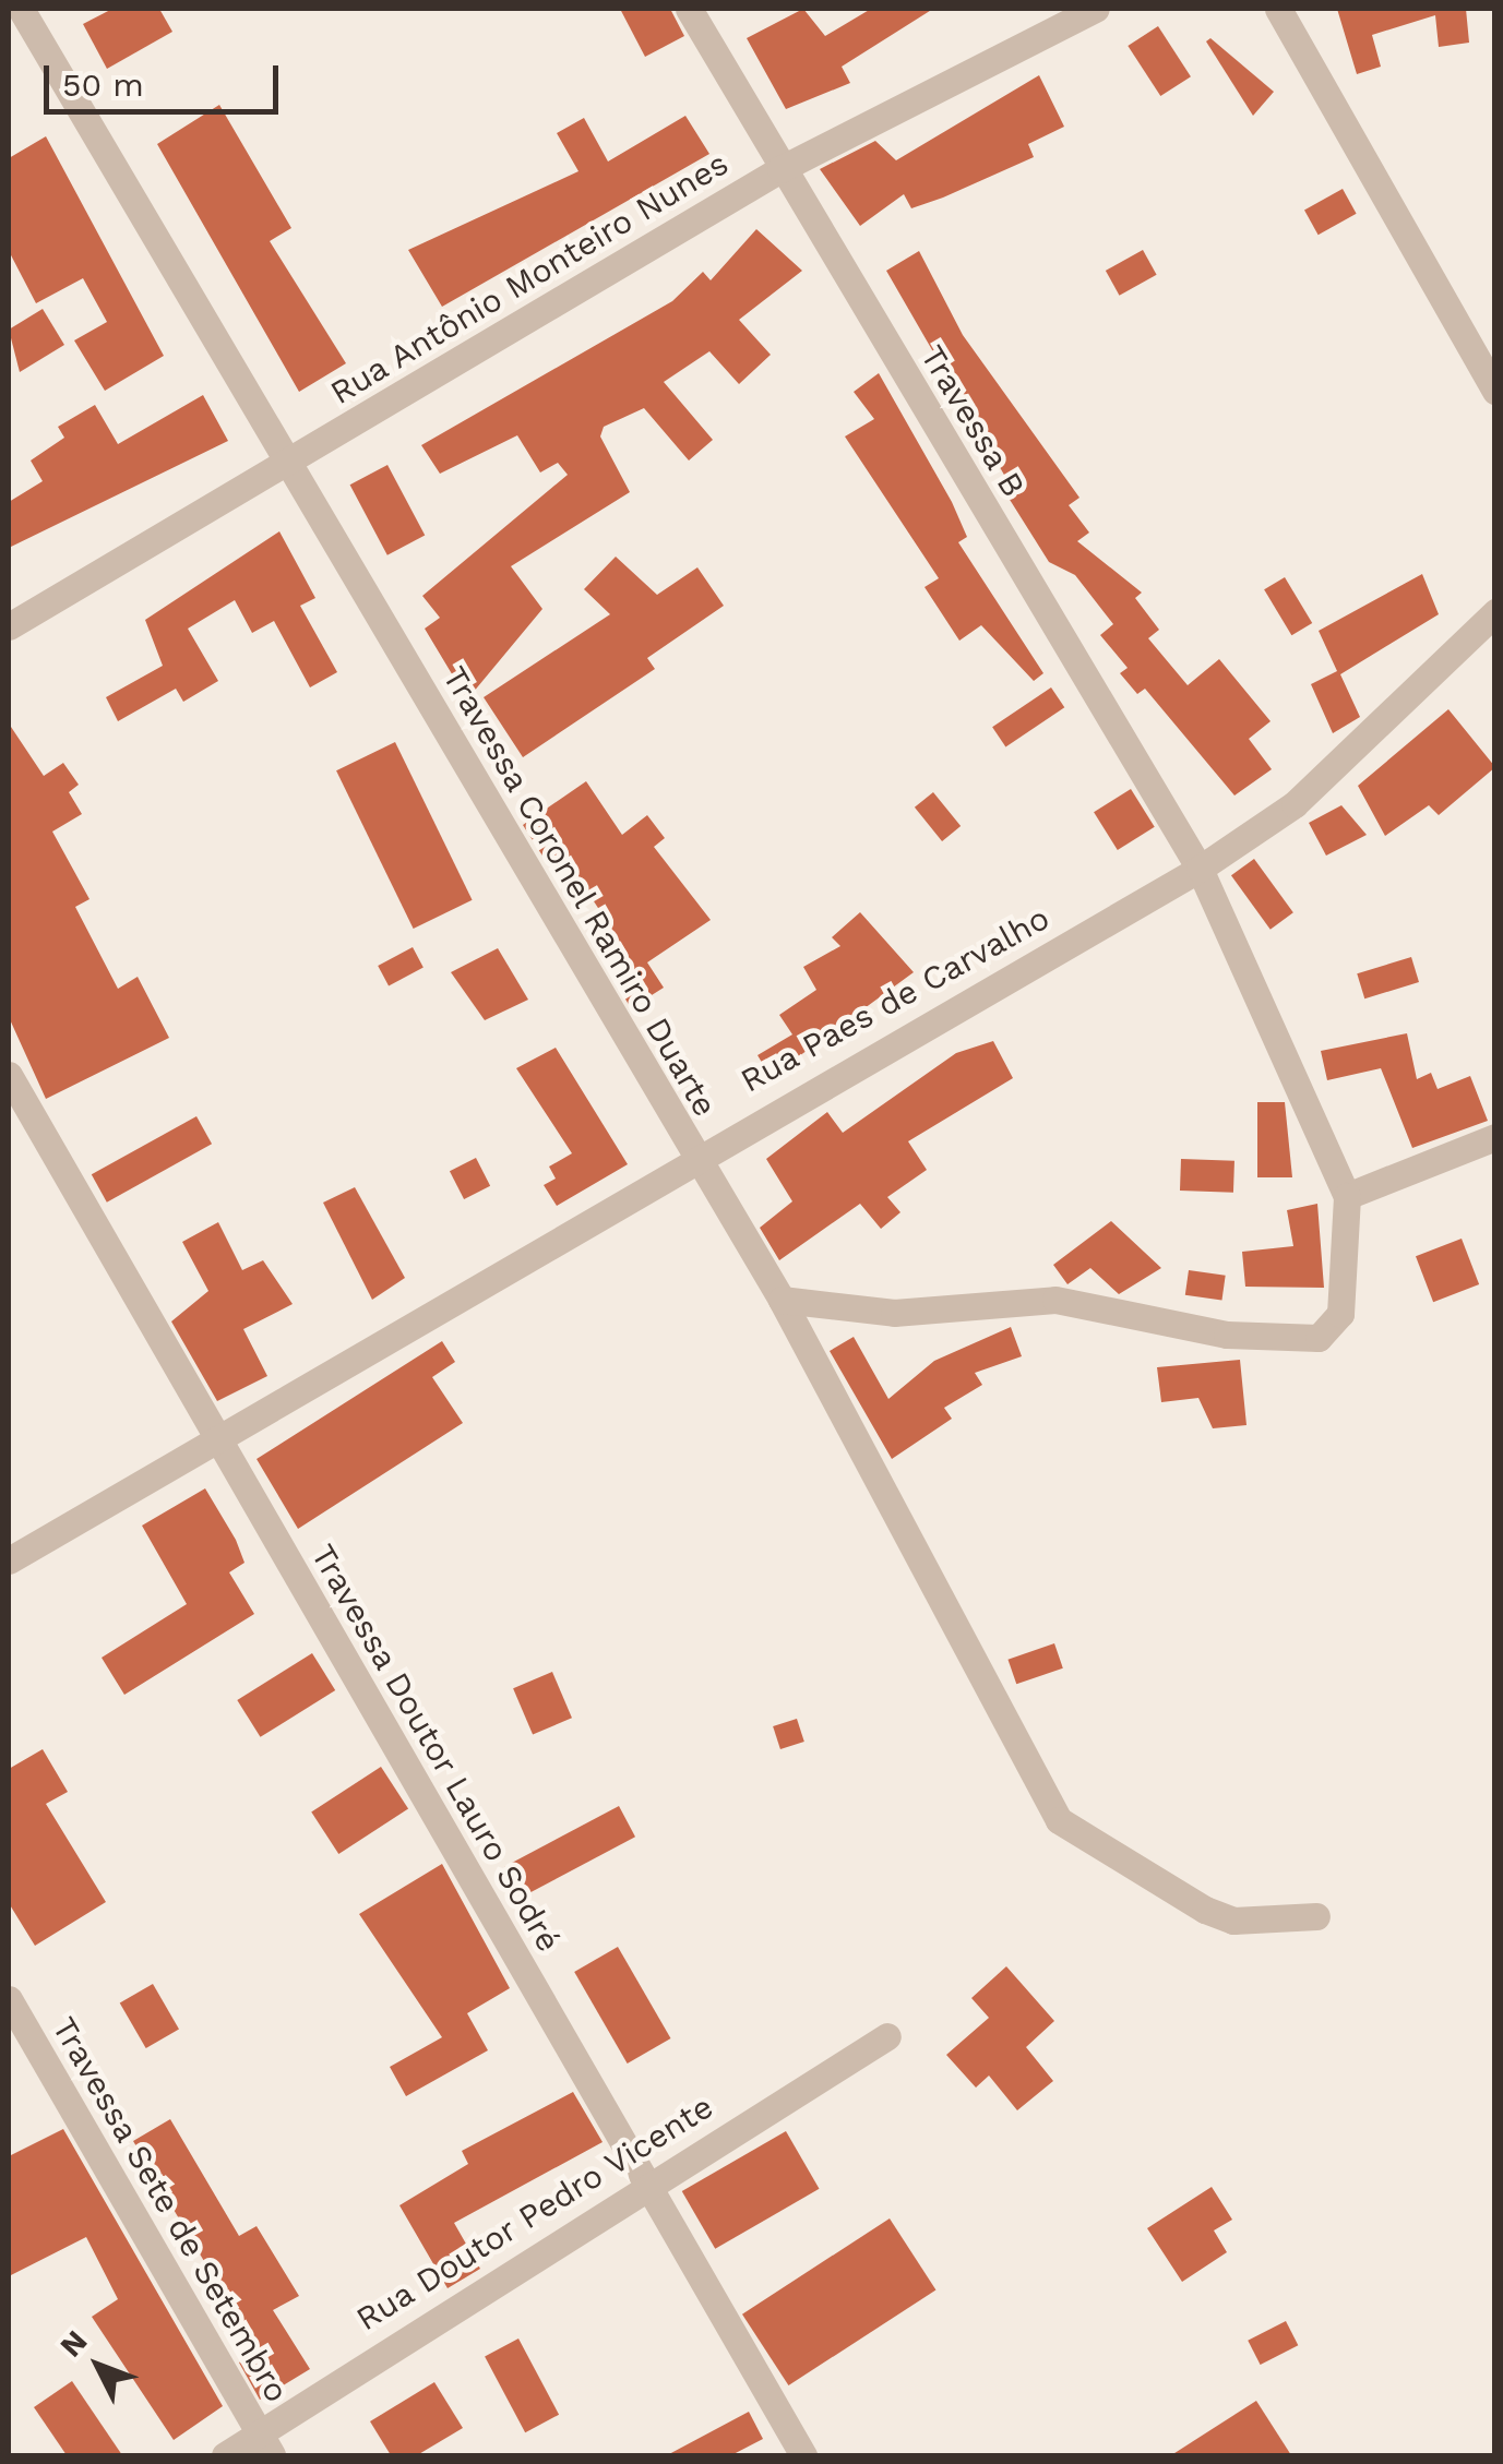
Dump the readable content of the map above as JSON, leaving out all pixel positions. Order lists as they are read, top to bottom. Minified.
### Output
{"streets":{"street":["Rua Antônio Monteiro Nunes","Travessa B","Travessa Coronel Ramiro Duarte","Rua Paes de Carvalho","Travessa Doutor Lauro Sodré","Travessa Sete de Setembro","Rua Doutor Pedro Vicente"]},"crossings":[["Rua Antônio Monteiro Nunes","Travessa B"],["Rua Antônio Monteiro Nunes","Travessa Coronel Ramiro Duarte"],["Travessa B","Rua Paes de Carvalho"],["Travessa Coronel Ramiro Duarte","Rua Paes de Carvalho"],["Rua Paes de Carvalho","Travessa Doutor Lauro Sodré"],["Travessa Doutor Lauro Sodré","Rua Doutor Pedro Vicente"],["Travessa Sete de Setembro","Rua Doutor Pedro Vicente"]],"scale_bar":"50 m","north":"top left"}
